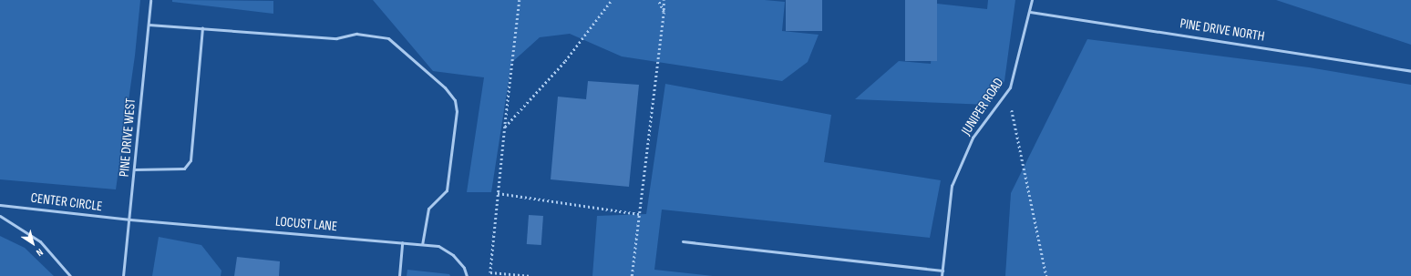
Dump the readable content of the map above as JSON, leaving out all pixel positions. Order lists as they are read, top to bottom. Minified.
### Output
{"streets":{"lane":["PINE DRIVE NORTH","JUNIPER ROAD","PINE DRIVE WEST","CENTER CIRCLE","LOCUST LANE"]},"crossings":[["PINE DRIVE NORTH","JUNIPER ROAD"],["PINE DRIVE WEST","CENTER CIRCLE"],["PINE DRIVE WEST","LOCUST LANE"],["CENTER CIRCLE","LOCUST LANE"]],"north":"bottom right"}
